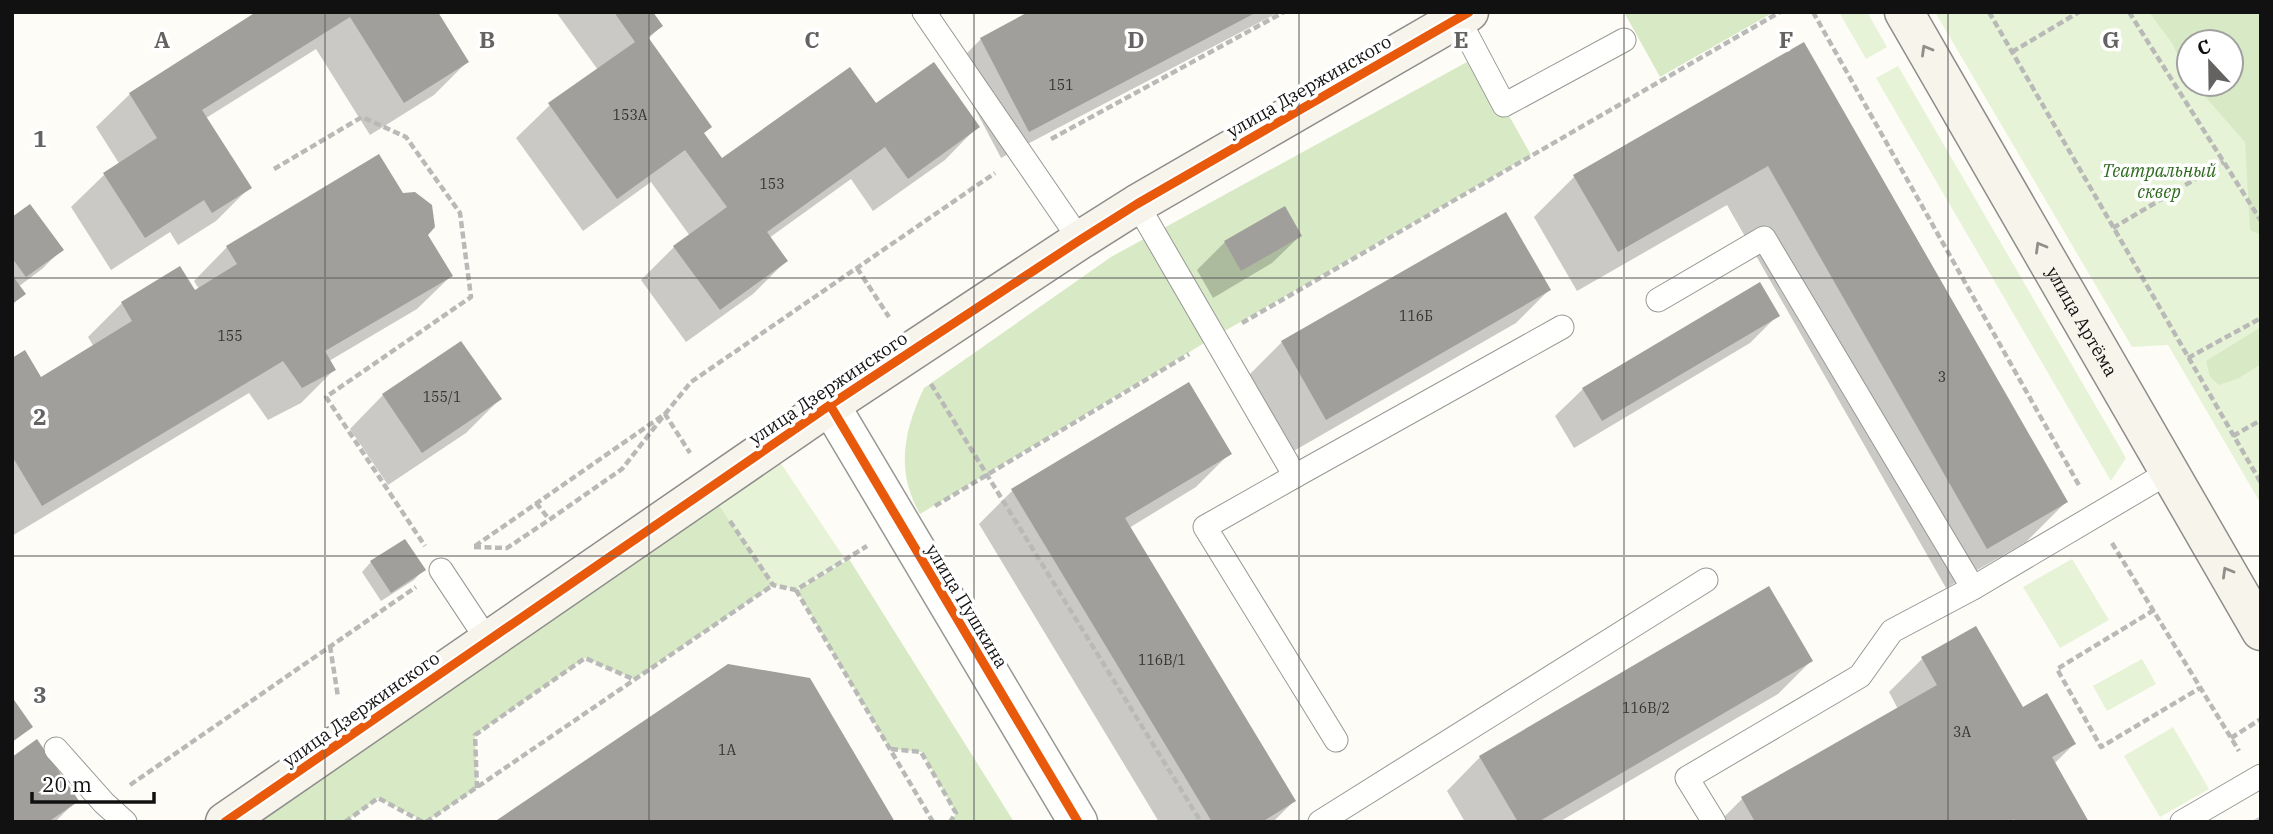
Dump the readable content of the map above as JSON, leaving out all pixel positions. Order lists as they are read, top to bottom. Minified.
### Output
{"streets":{"street":["улица Дзержинского","улица Артёма","улица Пушкина"]},"crossings":[["улица Дзержинского","улица Пушкина"]],"one_way":["улица Артёма"],"parks":["Театральный сквер"],"house_numbers":["151","153А","153","116Б","155","3","155/1","116В/1","116В/2","3А","1А"],"scale_bar":"20 m","north":"top","grid":{"columns":["A","B","C","D","E","F","G"],"rows":["1","2","3"]}}
